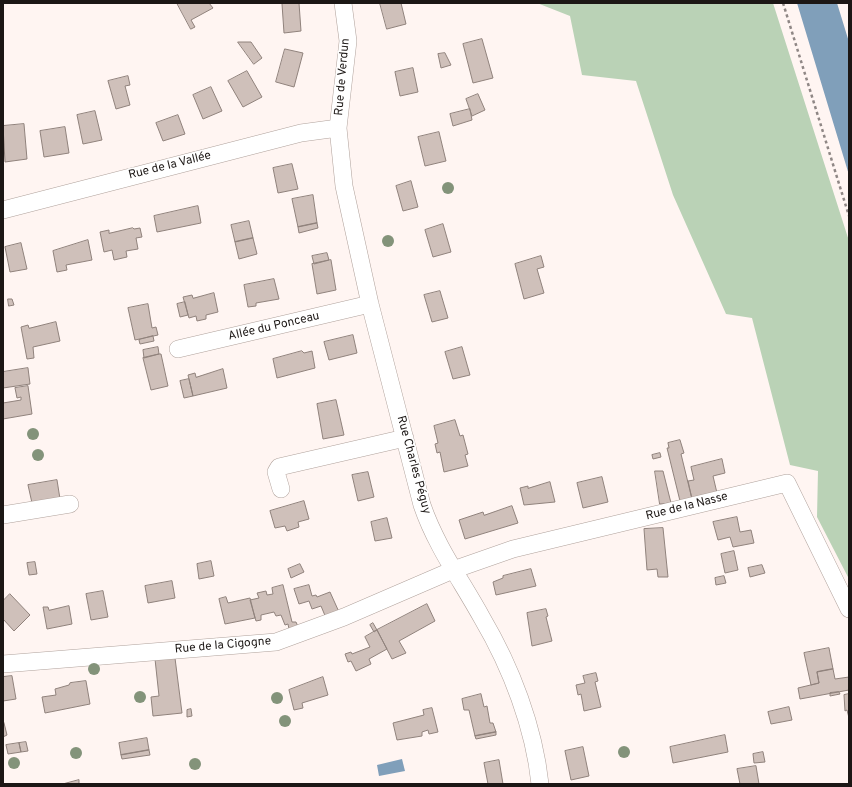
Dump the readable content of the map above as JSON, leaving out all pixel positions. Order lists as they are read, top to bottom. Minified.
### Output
{"streets":{"street":["Rue de Verdun","Rue de la Vallée","Allée du Ponceau","Rue Charles Péguy","Rue de la Nasse","Rue de la Cigogne"]},"crossings":[["Rue de Verdun","Rue de la Vallée"],["Rue de Verdun","Rue Charles Péguy"],["Rue de la Vallée","Rue Charles Péguy"],["Allée du Ponceau","Rue Charles Péguy"],["Rue Charles Péguy","Rue de la Nasse"],["Rue Charles Péguy","Rue de la Cigogne"],["Rue de la Nasse","Rue de la Cigogne"]]}
